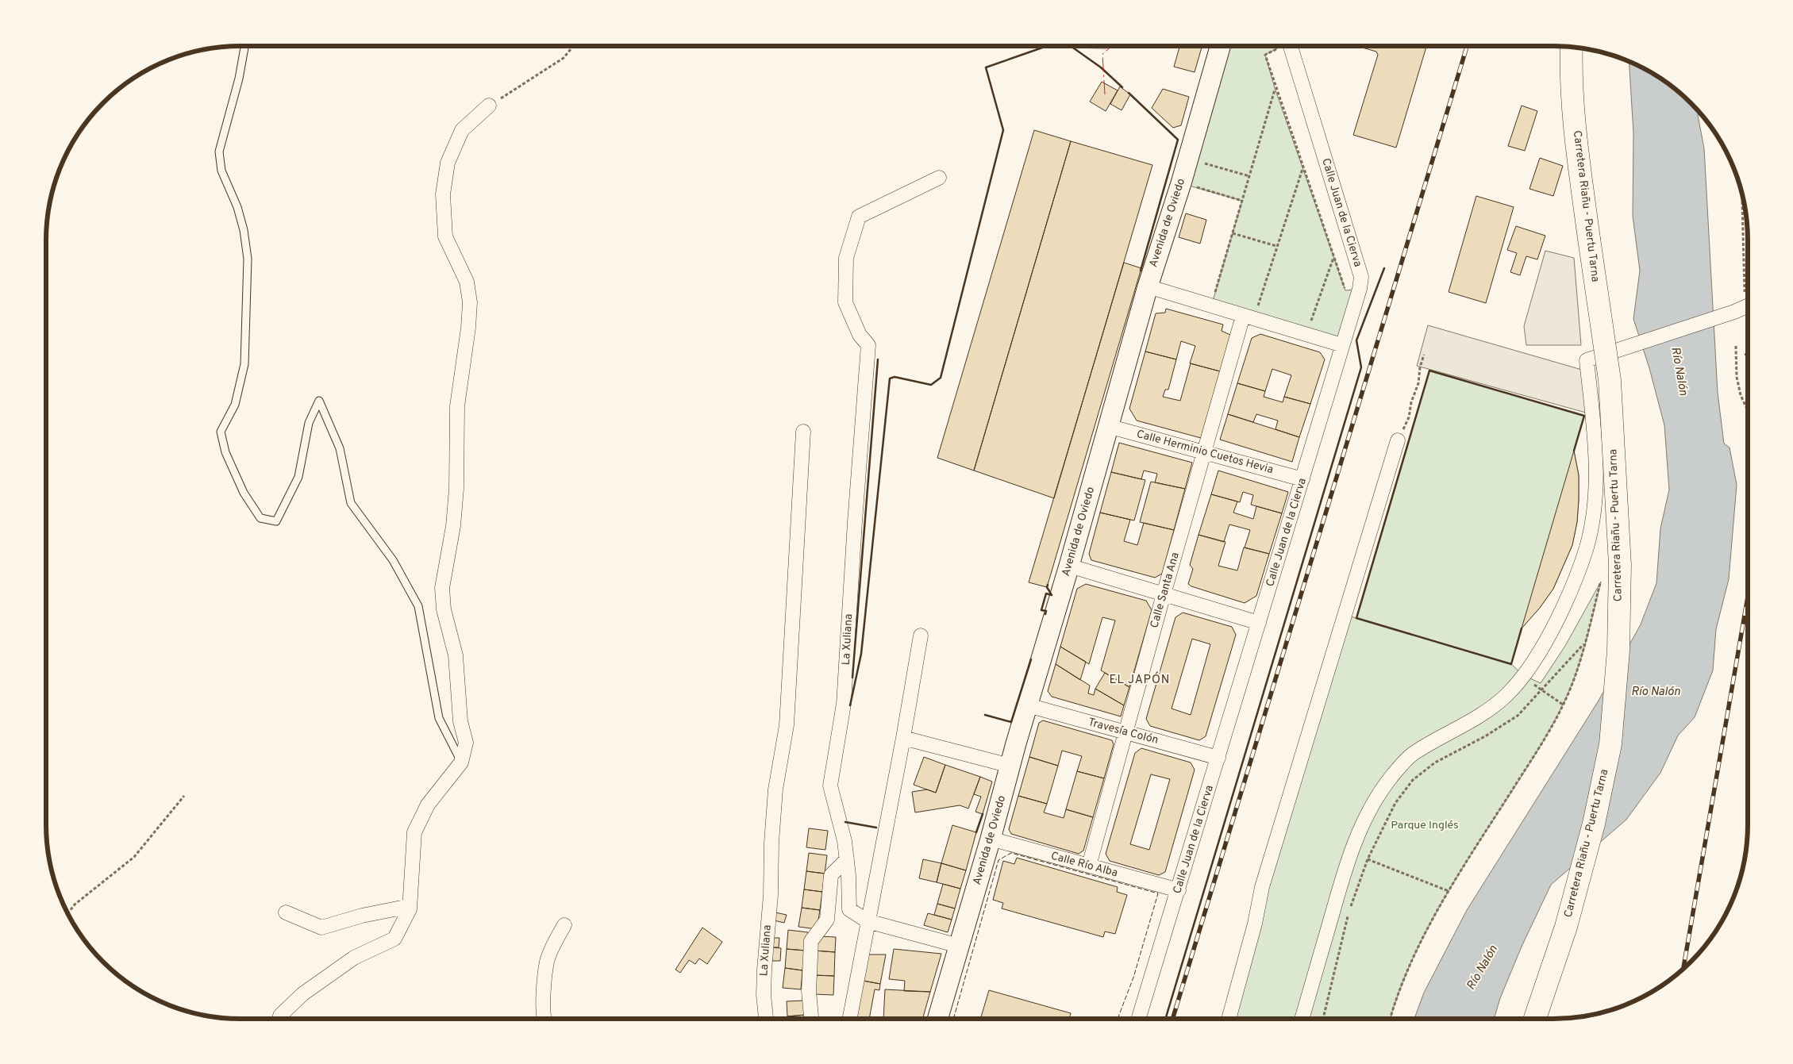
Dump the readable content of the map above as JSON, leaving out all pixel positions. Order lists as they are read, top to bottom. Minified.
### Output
{"streets":{"main road":["Carretera Riañu - Puertu Tarna"],"street":["Calle Juan de la Cierva","Avenida de Oviedo","Calle Herminio Cuetos Hevia","Calle Santa Ana","La Xuliana","Travesía Colón","Calle Río Alba"]},"crossings":[["Calle Juan de la Cierva","Calle Herminio Cuetos Hevia"],["Calle Juan de la Cierva","Travesía Colón"],["Calle Juan de la Cierva","Calle Río Alba"],["Avenida de Oviedo","Calle Herminio Cuetos Hevia"],["Avenida de Oviedo","Travesía Colón"],["Avenida de Oviedo","Calle Río Alba"],["Calle Herminio Cuetos Hevia","Calle Santa Ana"],["Calle Santa Ana","Travesía Colón"],["Calle Santa Ana","Calle Río Alba"]],"districts":["EL JAPÓN"],"water":["Río Nalón"],"parks":["Parque Inglés"]}
